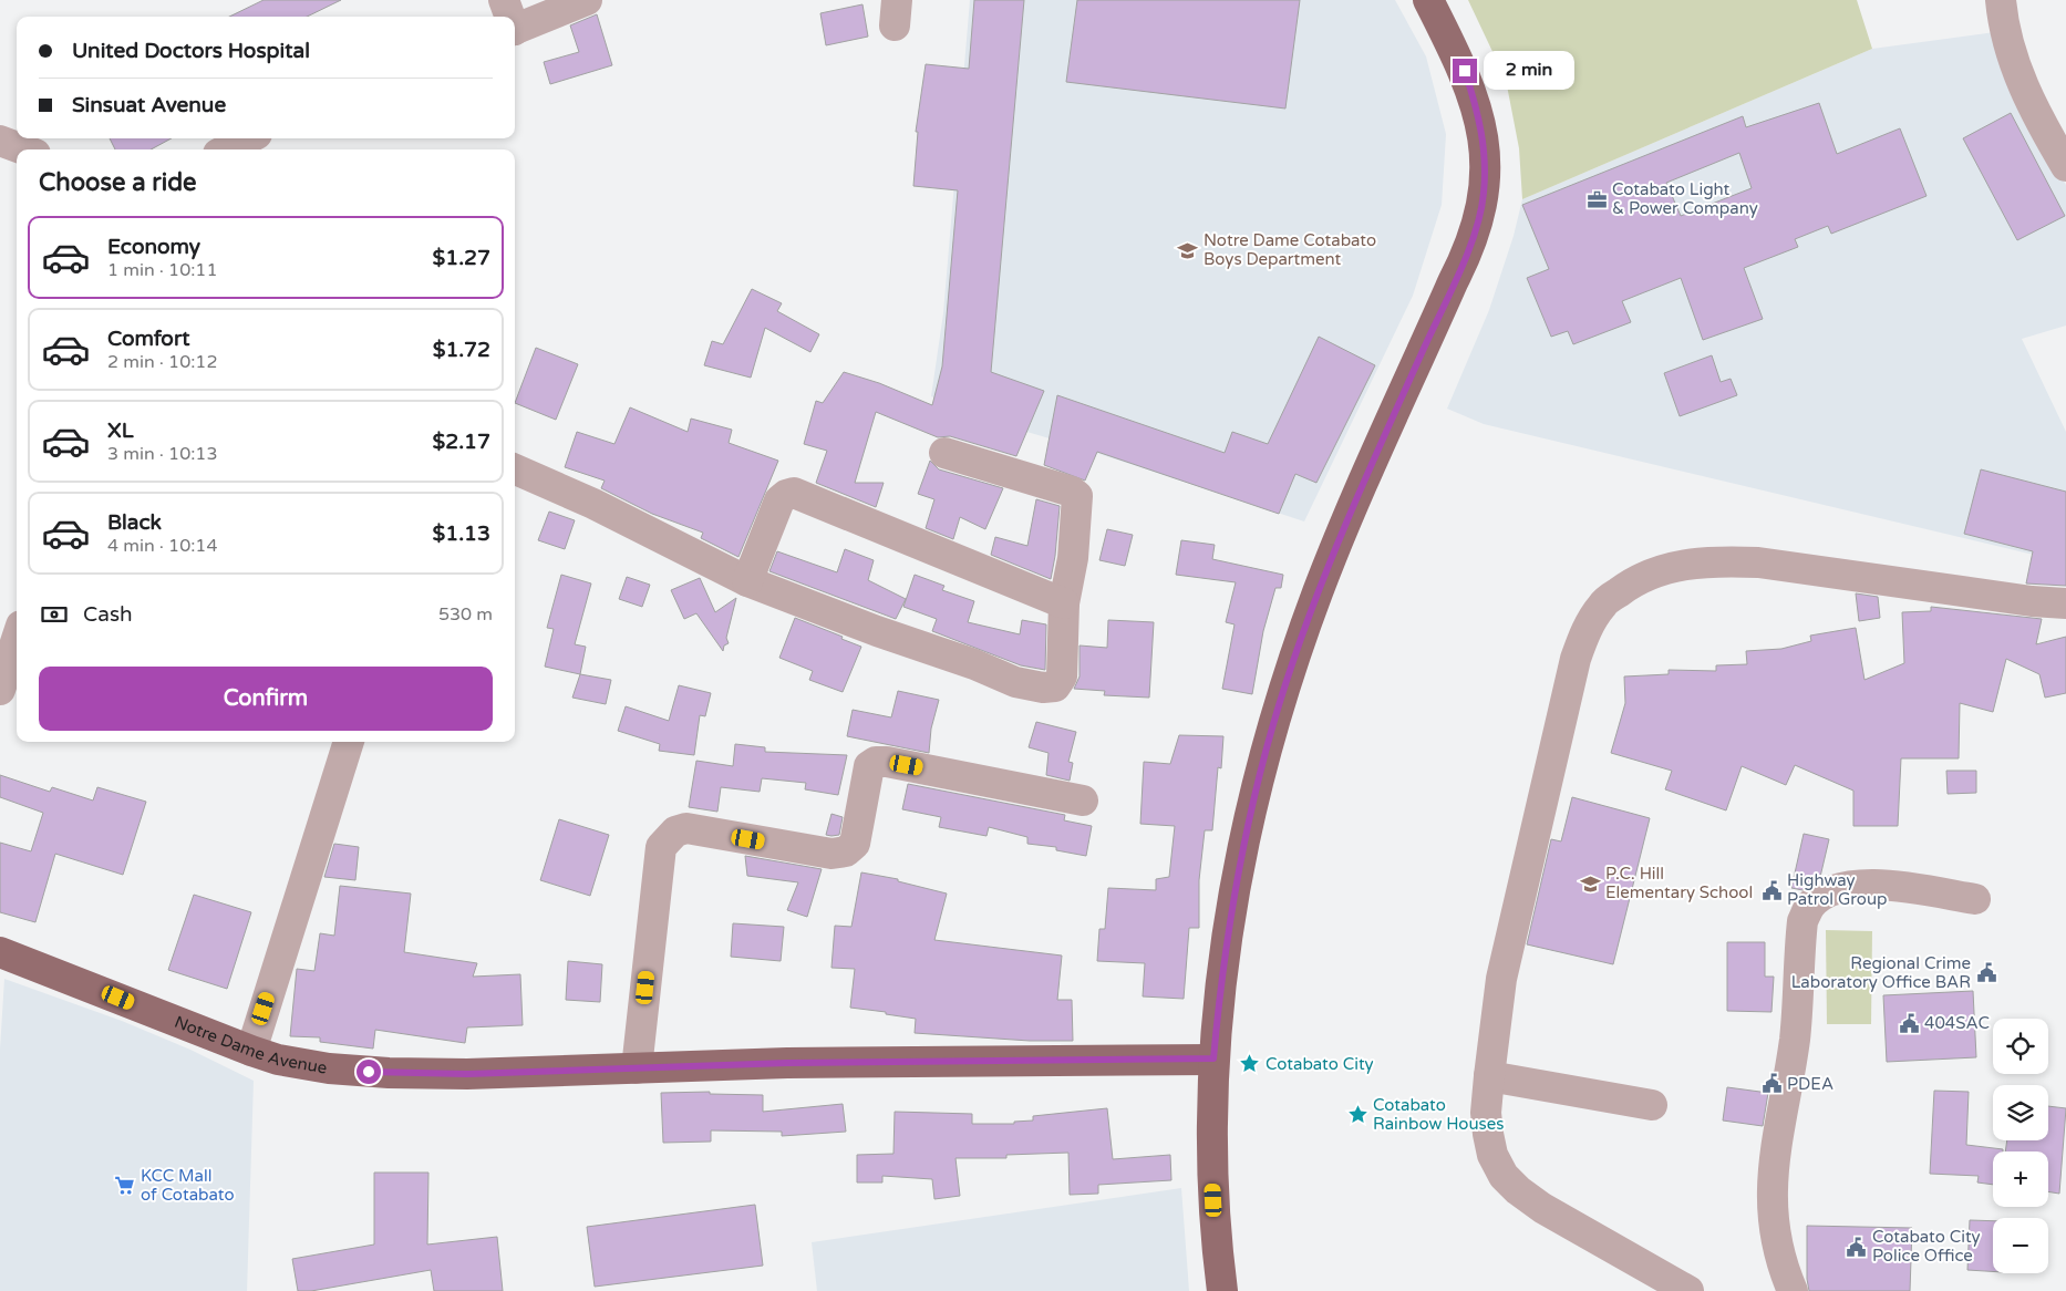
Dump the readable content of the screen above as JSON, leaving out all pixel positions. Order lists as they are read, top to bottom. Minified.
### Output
{"streets":{"main road":["Notre Dame Avenue"]},"places":{"office":["Cotabato Light & Power Company"],"school or university":["Notre Dame Cotabato Boys Department","P.C. Hill Elementary School"],"public building":["Highway Patrol Group","Regional Crime Laboratory Office BAR","404SAC","PDEA","Cotabato City Police Office"],"place":["Cotabato City","Cotabato Rainbow Houses"],"supermarket":["KCC Mall of Cotabato"]},"page":{"banner":["United Doctors Hospital","Sinsuat Avenue"],"bubble":"2 min","heading":"Choose a ride","list":[{"name":"Economy","note":"1 min · 10:11","value":"$1.27"},{"name":"Comfort","note":"2 min · 10:12","value":"$1.72"},{"name":"XL","note":"3 min · 10:13","value":"$2.17"},{"name":"Black","note":"4 min · 10:14","value":"$1.13"}],"pay":["Cash","530 m"],"buttons":"Confirm","map_buttons":["+","−"]}}
